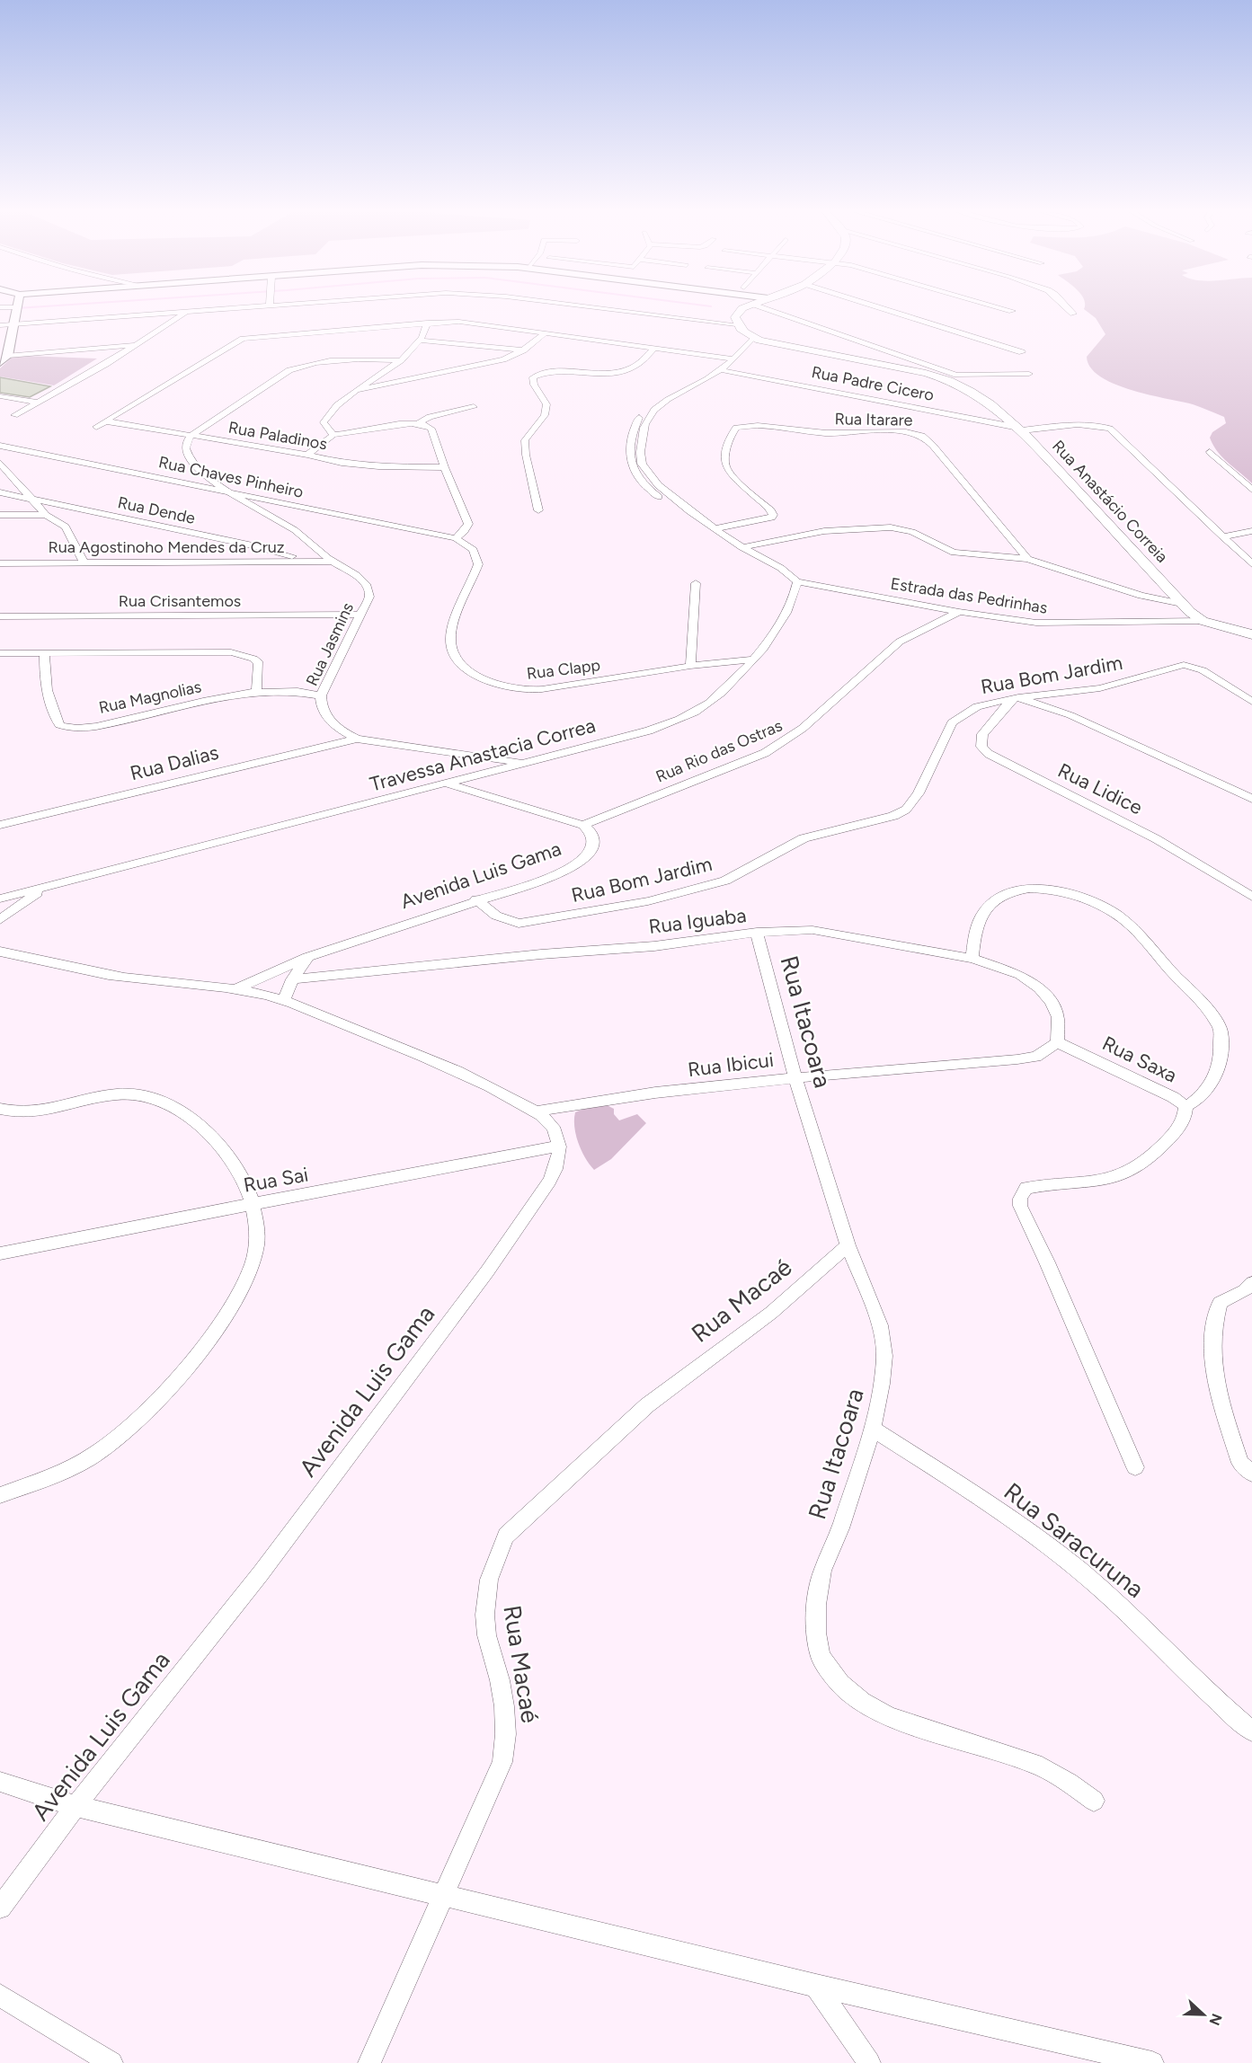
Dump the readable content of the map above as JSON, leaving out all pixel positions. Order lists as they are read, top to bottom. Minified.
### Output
{"streets":{"main road":["Rua Anastácio Correia"],"street":["Rua Padre Cicero","Rua Itarare","Rua Paladinos","Rua Chaves Pinheiro","Rua Dende","Rua Agostinoho Mendes da Cruz","Estrada das Pedrinhas","Rua Crisantemos","Rua Jasmins","Rua Clapp","Rua Bom Jardim","Rua Magnolias","Rua Rio das Ostras","Travessa Anastacia Correa","Rua Dalias","Rua Lidice","Avenida Luis Gama","Rua Iguaba","Rua Itacoara","Rua Saxa","Rua Ibicui","Rua Sai","Rua Macaé","Rua Saracuruna"]},"crossings":[["Rua Padre Cicero","Rua Anastácio Correia"],["Rua Paladinos","Rua Jasmins"],["Rua Chaves Pinheiro","Rua Jasmins"],["Rua Chaves Pinheiro","Rua Clapp"],["Rua Anastácio Correia","Estrada das Pedrinhas"],["Rua Dende","Rua Agostinoho Mendes da Cruz"],["Rua Agostinoho Mendes da Cruz","Rua Jasmins"],["Estrada das Pedrinhas","Rua Rio das Ostras"],["Estrada das Pedrinhas","Travessa Anastacia Correa"],["Rua Crisantemos","Rua Jasmins"],["Rua Jasmins","Rua Magnolias"],["Rua Jasmins","Travessa Anastacia Correa"],["Rua Jasmins","Rua Dalias"],["Rua Clapp","Travessa Anastacia Correa"],["Rua Bom Jardim","Rua Lidice"],["Rua Bom Jardim","Avenida Luis Gama"],["Rua Rio das Ostras","Avenida Luis Gama"],["Travessa Anastacia Correa","Avenida Luis Gama"],["Avenida Luis Gama","Rua Sai"],["Rua Iguaba","Rua Itacoara"],["Rua Iguaba","Rua Saxa"],["Rua Iguaba","Rua Ibicui"],["Rua Itacoara","Rua Ibicui"],["Rua Itacoara","Rua Macaé"],["Rua Itacoara","Rua Saracuruna"],["Rua Saxa","Rua Ibicui"]],"north":"right"}
